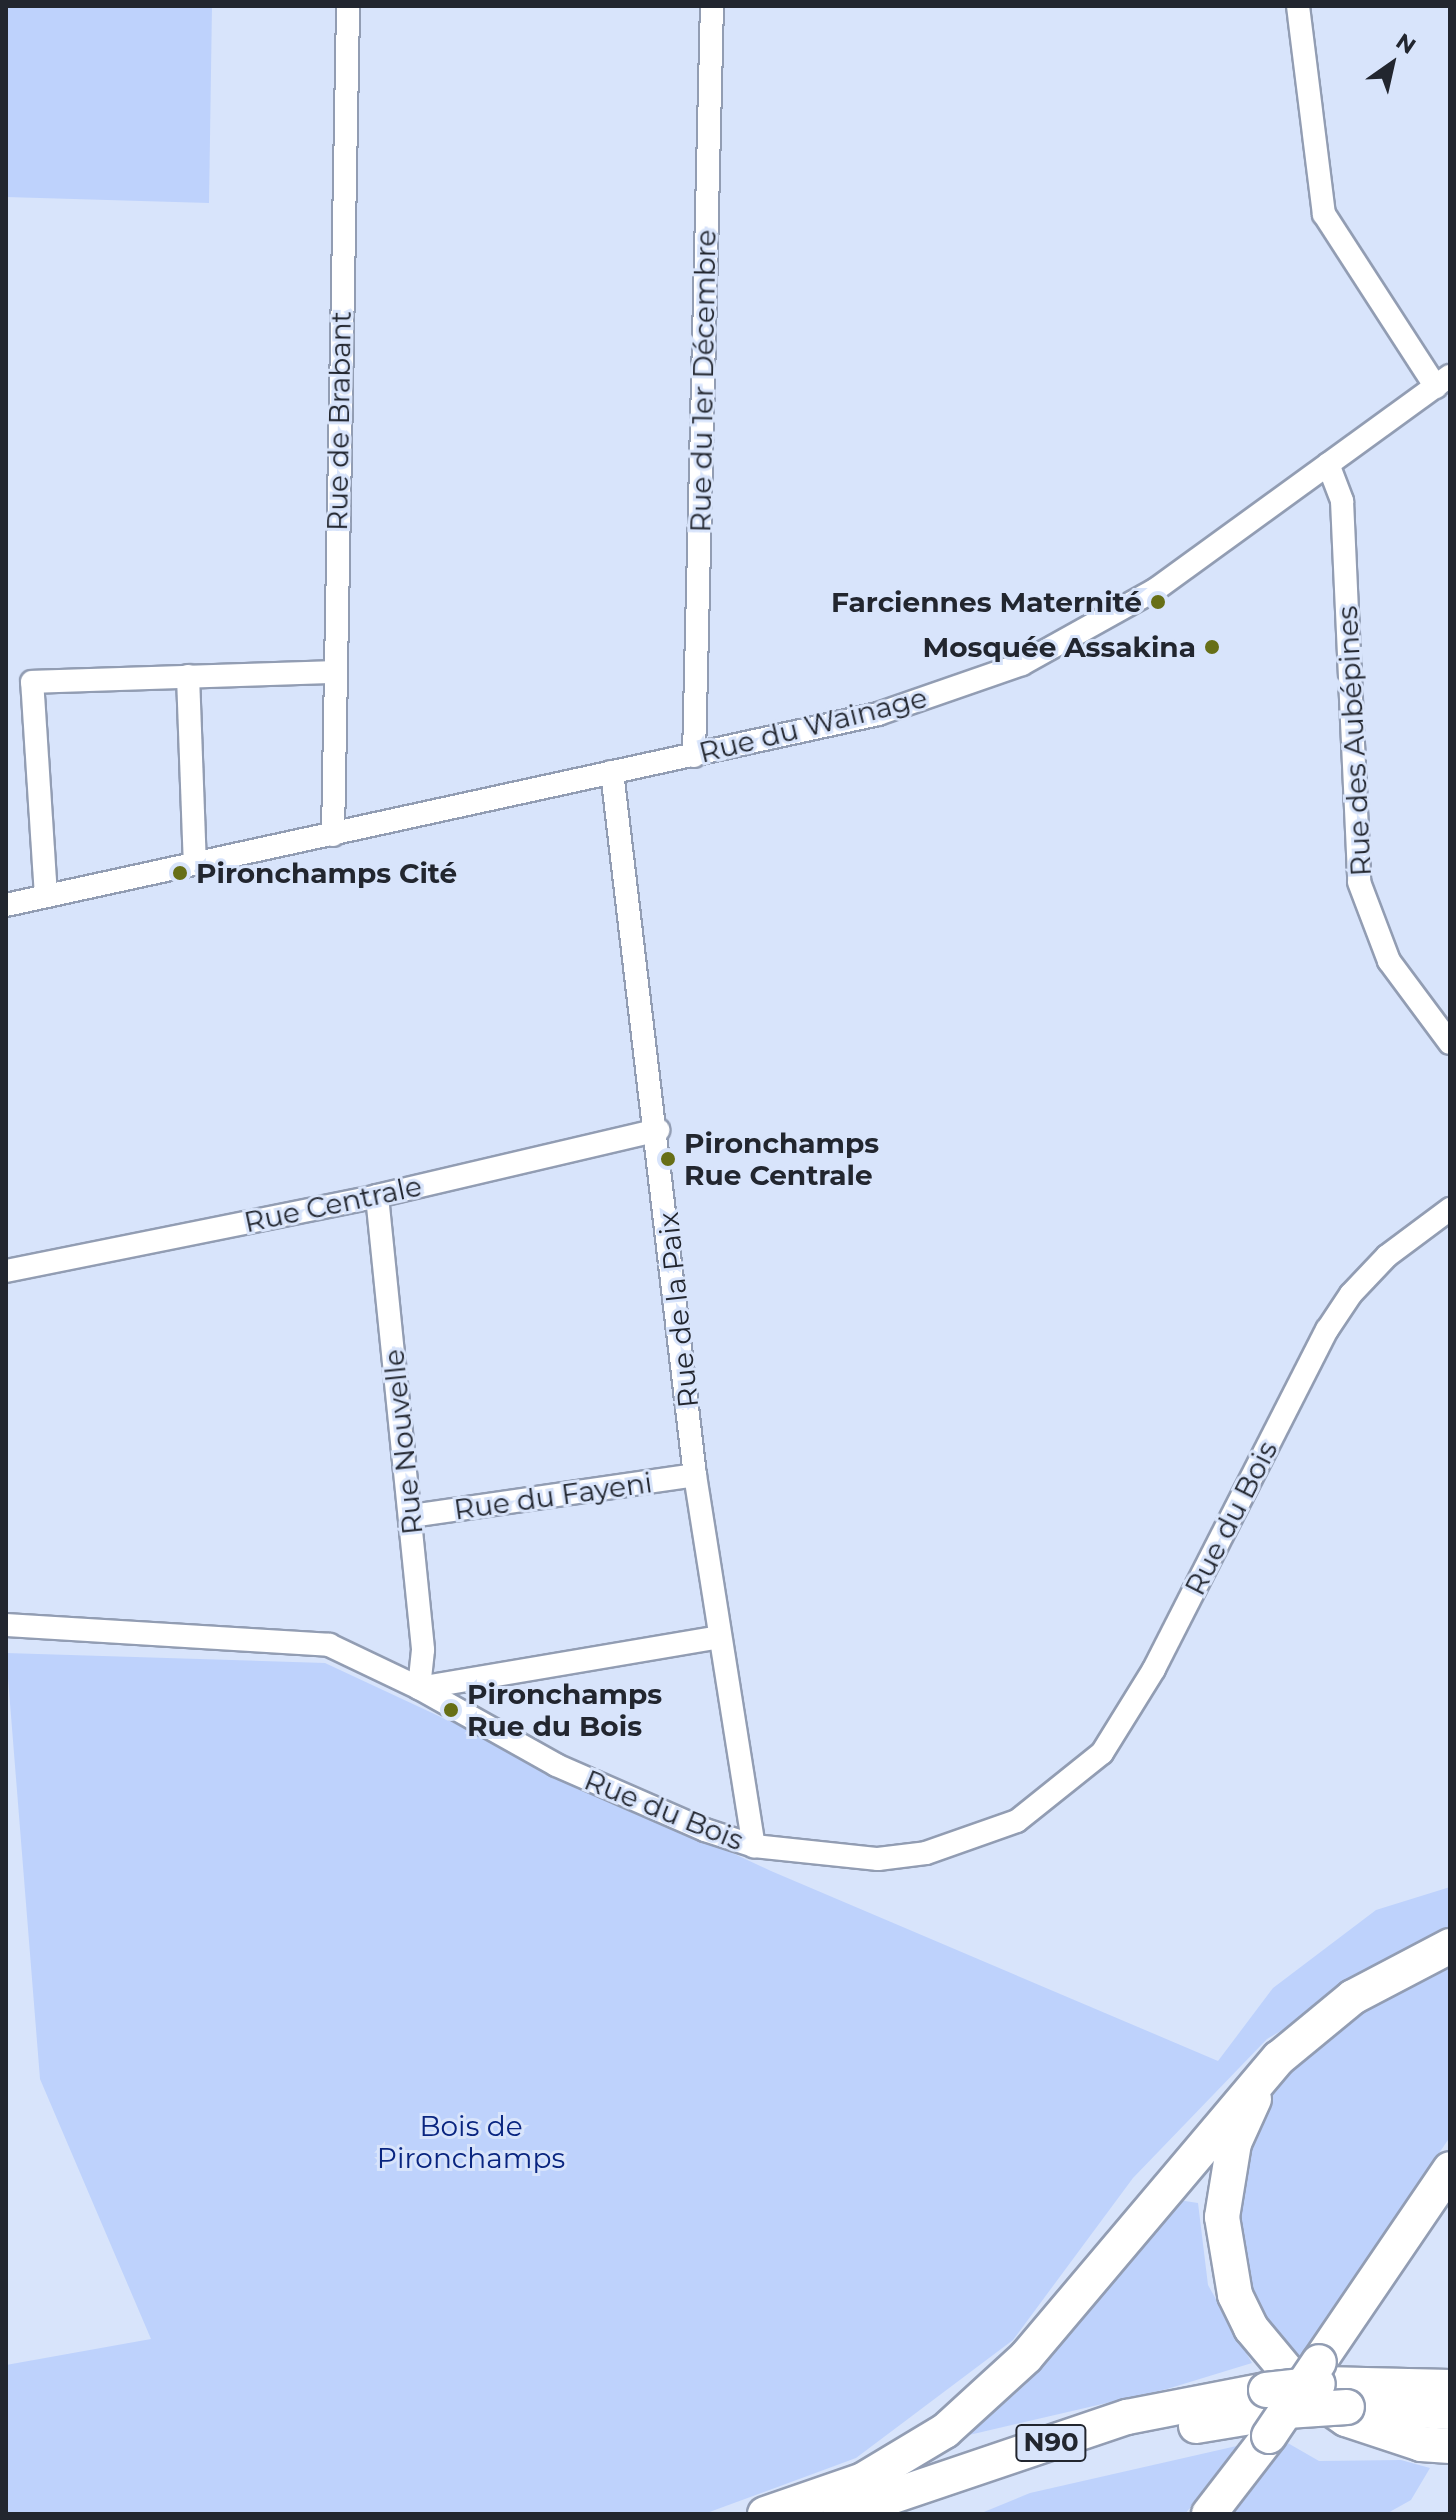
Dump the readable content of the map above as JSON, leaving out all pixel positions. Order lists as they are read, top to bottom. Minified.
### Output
{"streets":{"highway":["N90"],"street":["Rue du 1er Décembre","Rue de Brabant","Rue du Wainage","Rue des Aubépines","Rue Centrale","Rue de la Paix","Rue Nouvelle","Rue du Fayeni","Rue du Bois"]},"crossings":[["Rue du 1er Décembre","Rue du Wainage"],["Rue de Brabant","Rue du Wainage"],["Rue du Wainage","Rue des Aubépines"],["Rue du Wainage","Rue de la Paix"],["Rue Centrale","Rue de la Paix"],["Rue Centrale","Rue Nouvelle"],["Rue de la Paix","Rue du Fayeni"],["Rue de la Paix","Rue du Bois"],["Rue Nouvelle","Rue du Fayeni"],["Rue Nouvelle","Rue du Bois"]],"parks":["Bois de Pironchamps"],"places":["Farciennes Maternité","Mosquée Assakina","Pironchamps Cité","Pironchamps Rue Centrale","Pironchamps Rue du Bois"],"north":"top right"}
